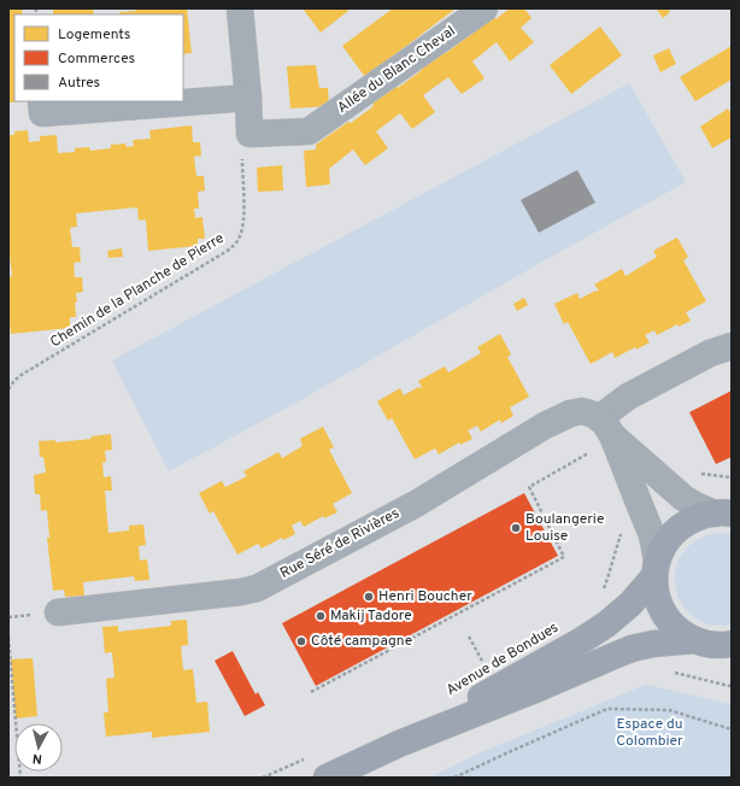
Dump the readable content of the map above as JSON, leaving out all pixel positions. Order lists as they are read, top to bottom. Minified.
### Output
{"streets":{"main road":["Avenue de Bondues"],"street":["Allée du Blanc Cheval","Rue Séré de Rivières"],"path":["Chemin de la Planche de Pierre"]},"crossings":[["Allée du Blanc Cheval","Chemin de la Planche de Pierre"],["Rue Séré de Rivières","Avenue de Bondues"]],"parks":["Espace du Colombier"],"places":["Boulangerie Louise","Henri Boucher","Makij Tadore","Côté campagne"],"legend":["Logements","Commerces","Autres"],"north":"bottom"}
